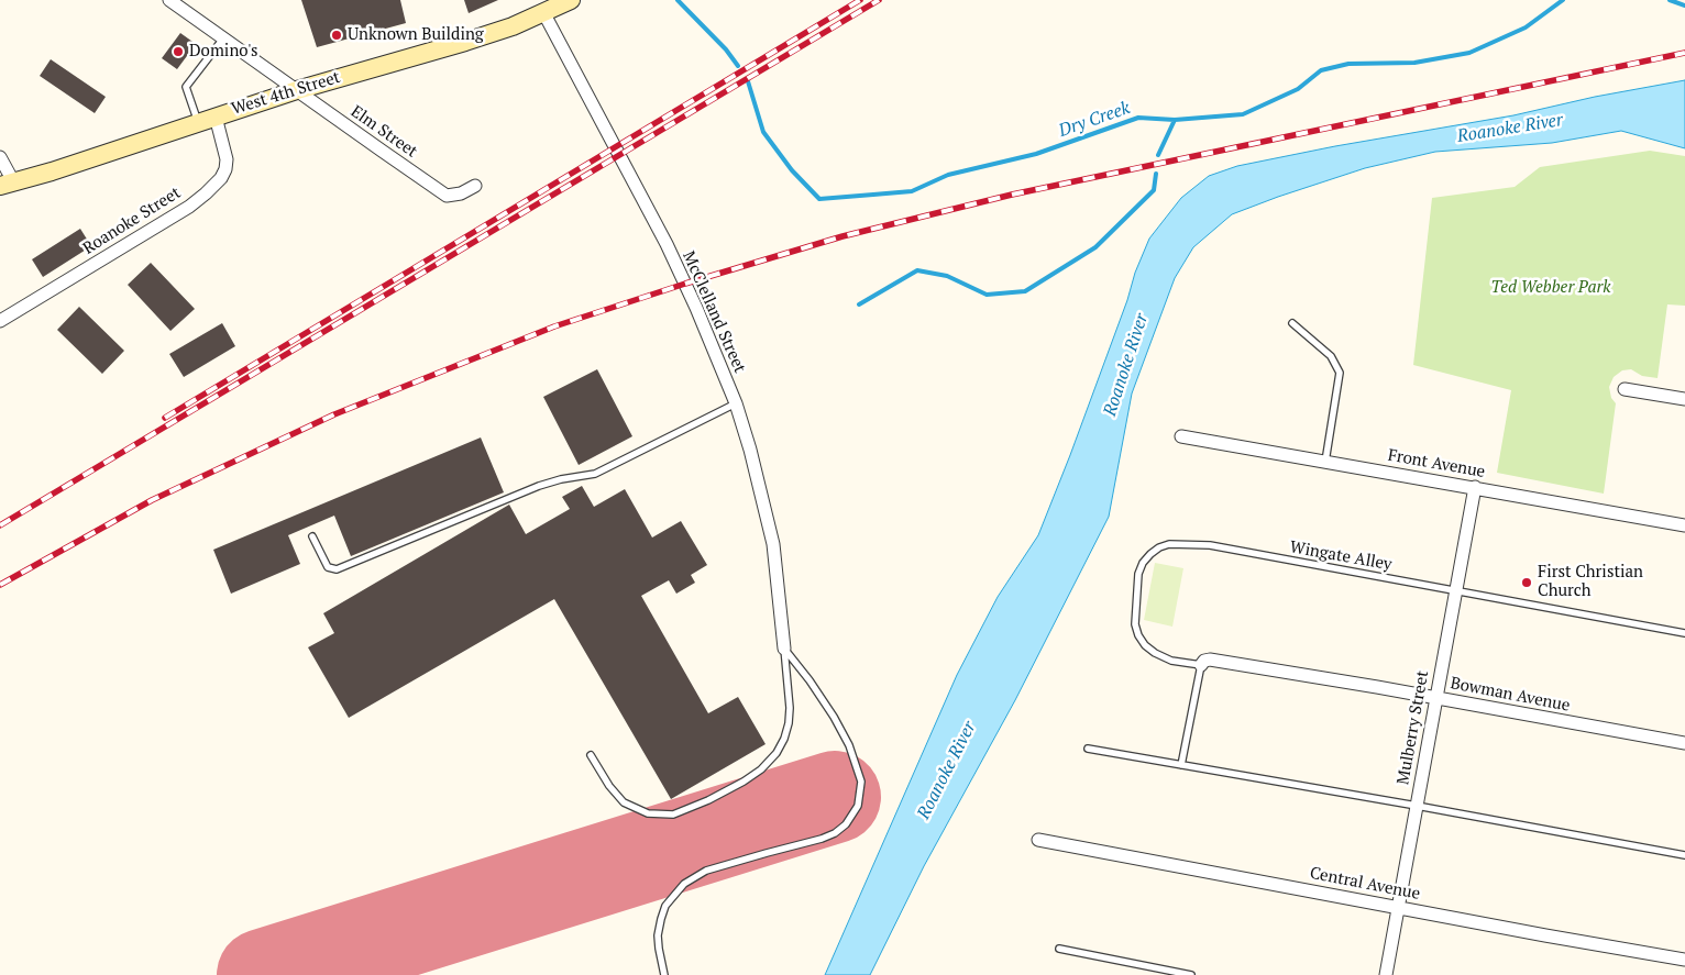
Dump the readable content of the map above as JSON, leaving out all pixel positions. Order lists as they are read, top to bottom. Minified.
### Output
{"streets":{"main road":["West 4th Street"],"street":["Elm Street","Roanoke Street","McClelland Street","Front Avenue","Bowman Avenue","Mulberry Street","Central Avenue"],"lane":["Wingate Alley"]},"crossings":[["West 4th Street","Elm Street"],["West 4th Street","Roanoke Street"],["West 4th Street","McClelland Street"],["Front Avenue","Mulberry Street"],["Wingate Alley","Bowman Avenue"],["Wingate Alley","Mulberry Street"],["Bowman Avenue","Mulberry Street"],["Mulberry Street","Central Avenue"]],"water":["Dry Creek","Roanoke River"],"parks":["Ted Webber Park"],"places":["Unknown Building","Domino's","First Christian Church"]}
